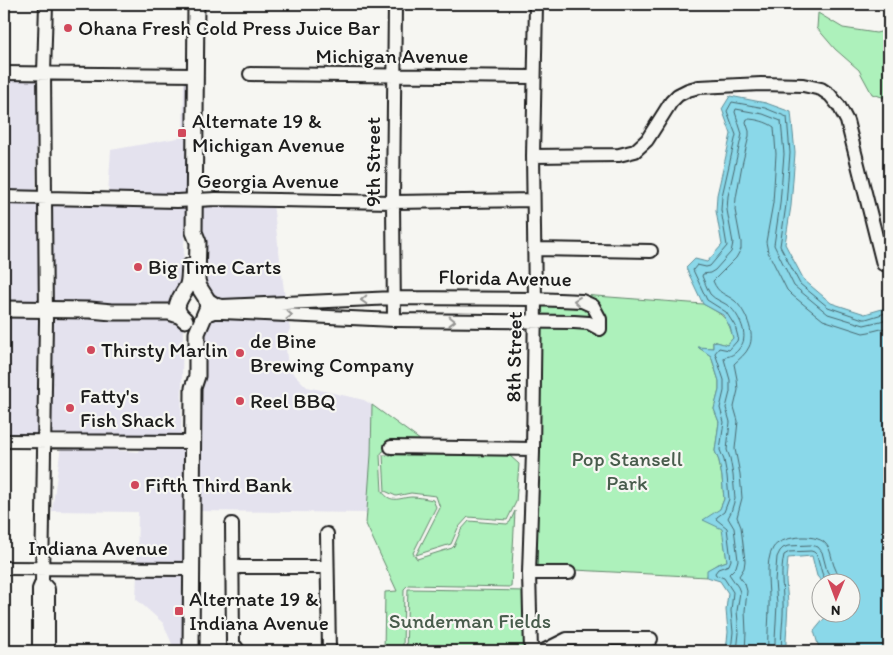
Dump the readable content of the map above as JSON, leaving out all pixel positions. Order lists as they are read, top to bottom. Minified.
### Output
{"streets":{"street":["Michigan Avenue","9th Street","Georgia Avenue","Florida Avenue","8th Street","Indiana Avenue"]},"crossings":[["Michigan Avenue","9th Street"],["Michigan Avenue","8th Street"],["9th Street","Georgia Avenue"],["9th Street","Florida Avenue"],["Georgia Avenue","8th Street"],["Florida Avenue","8th Street"]],"parks":["Pop Stansell Park","Sunderman Fields"],"places":{"other":["Ohana Fresh Cold Press Juice Bar","Big Time Carts","Thirsty Marlin","de Bine Brewing Company","Reel BBQ","Fatty's Fish Shack","Fifth Third Bank"],"transit":["Alternate 19 & Michigan Avenue","Alternate 19 & Indiana Avenue"]},"north":"bottom"}
